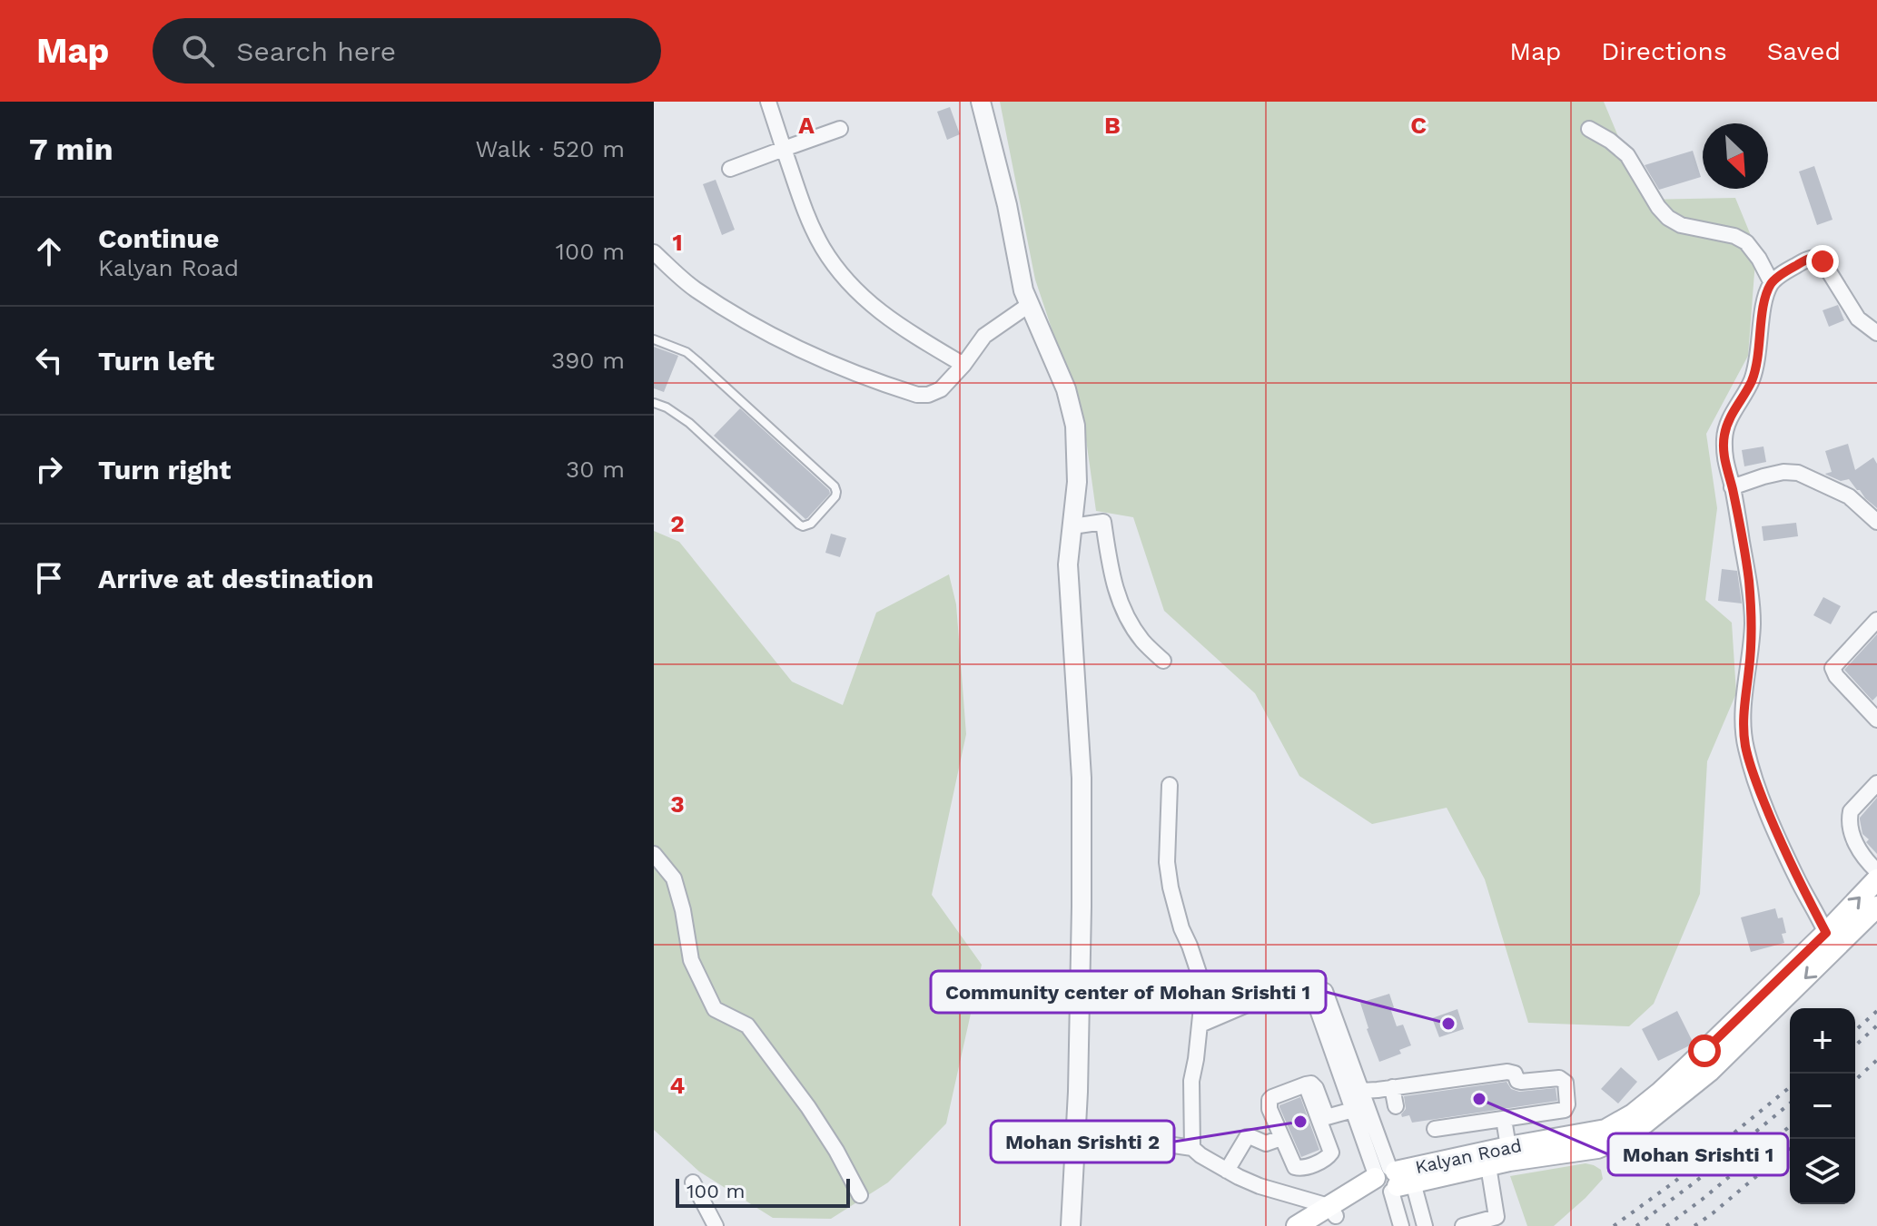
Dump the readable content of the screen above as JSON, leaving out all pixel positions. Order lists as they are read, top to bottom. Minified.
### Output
{"streets":{"main road":["Kalyan Road"]},"places":["Community center of Mohan Srishti 1","Mohan Srishti 1","Mohan Srishti 2"],"scale_bar":"100 m","north":"bottom right","page":{"header":"Map","search":"Search here","nav":["Map","Directions","Saved"],"heading":["7 min","Walk · 520 m"],"list":[["Continue","Kalyan Road","100 m"],["Turn left","390 m"],["Turn right","30 m"],"Arrive at destination"],"map_buttons":["+","−"],"scale":"100 m"},"grid":{"columns":["A","B","C"],"rows":["1","2","3","4"]}}
